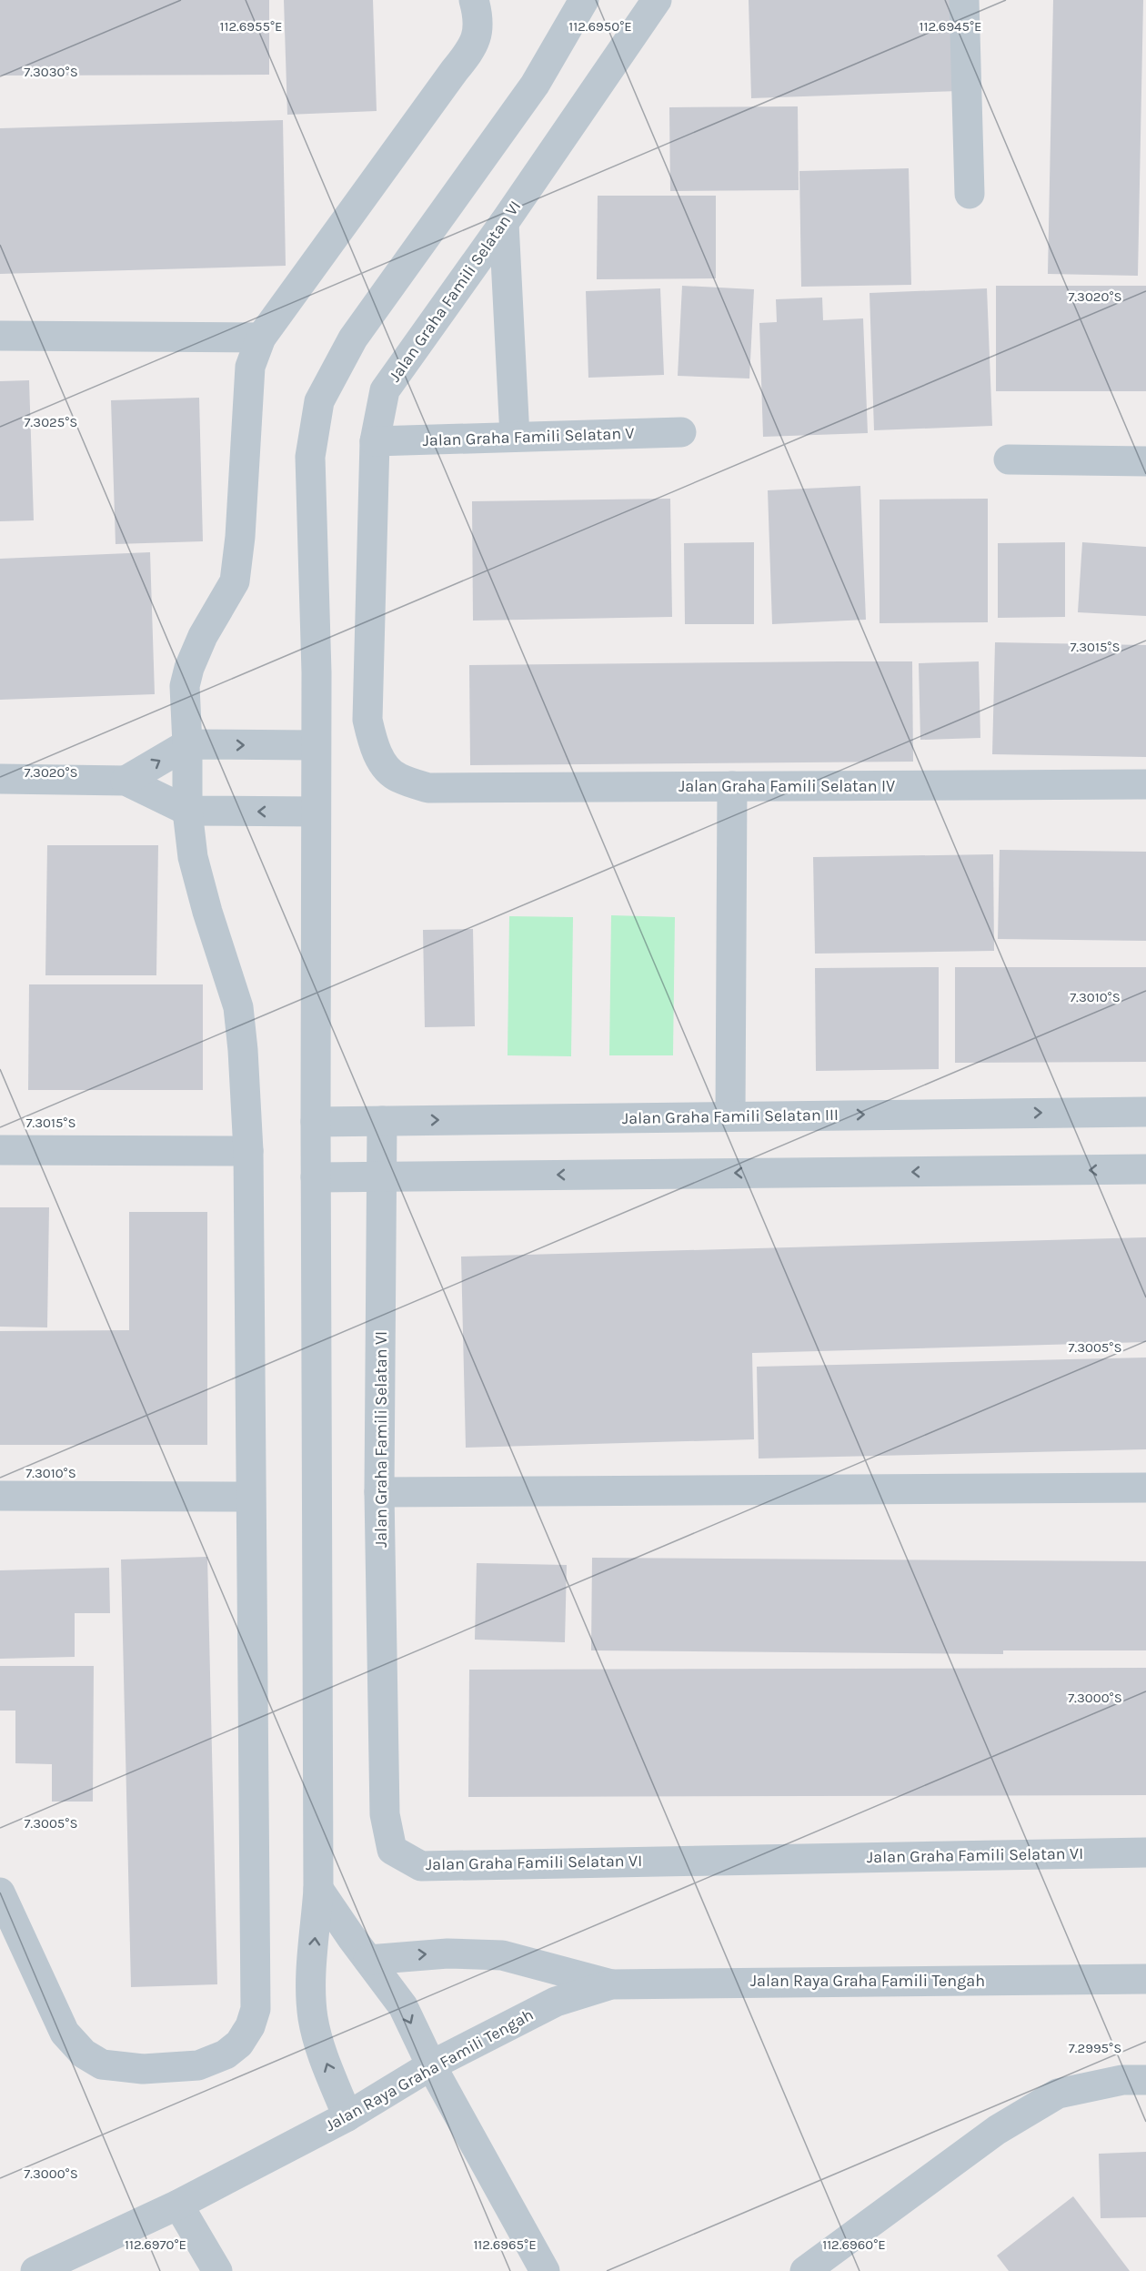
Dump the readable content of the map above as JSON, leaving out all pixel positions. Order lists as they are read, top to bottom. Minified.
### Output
{"streets":{"street":["Jalan Graha Famili Selatan VI","Jalan Graha Famili Selatan V","Jalan Graha Famili Selatan IV","Jalan Graha Famili Selatan III","Jalan Raya Graha Famili Tengah"]},"crossings":[["Jalan Graha Famili Selatan VI","Jalan Graha Famili Selatan V"],["Jalan Graha Famili Selatan VI","Jalan Graha Famili Selatan IV"],["Jalan Graha Famili Selatan VI","Jalan Graha Famili Selatan III"]],"coordinates":["112.6955°E","112.6950°E","112.6945°E","7.3030°S","7.3020°S","7.3025°S","7.3015°S","7.3010°S","7.3005°S","7.3000°S","7.2995°S","112.6970°E","112.6965°E","112.6960°E"]}
